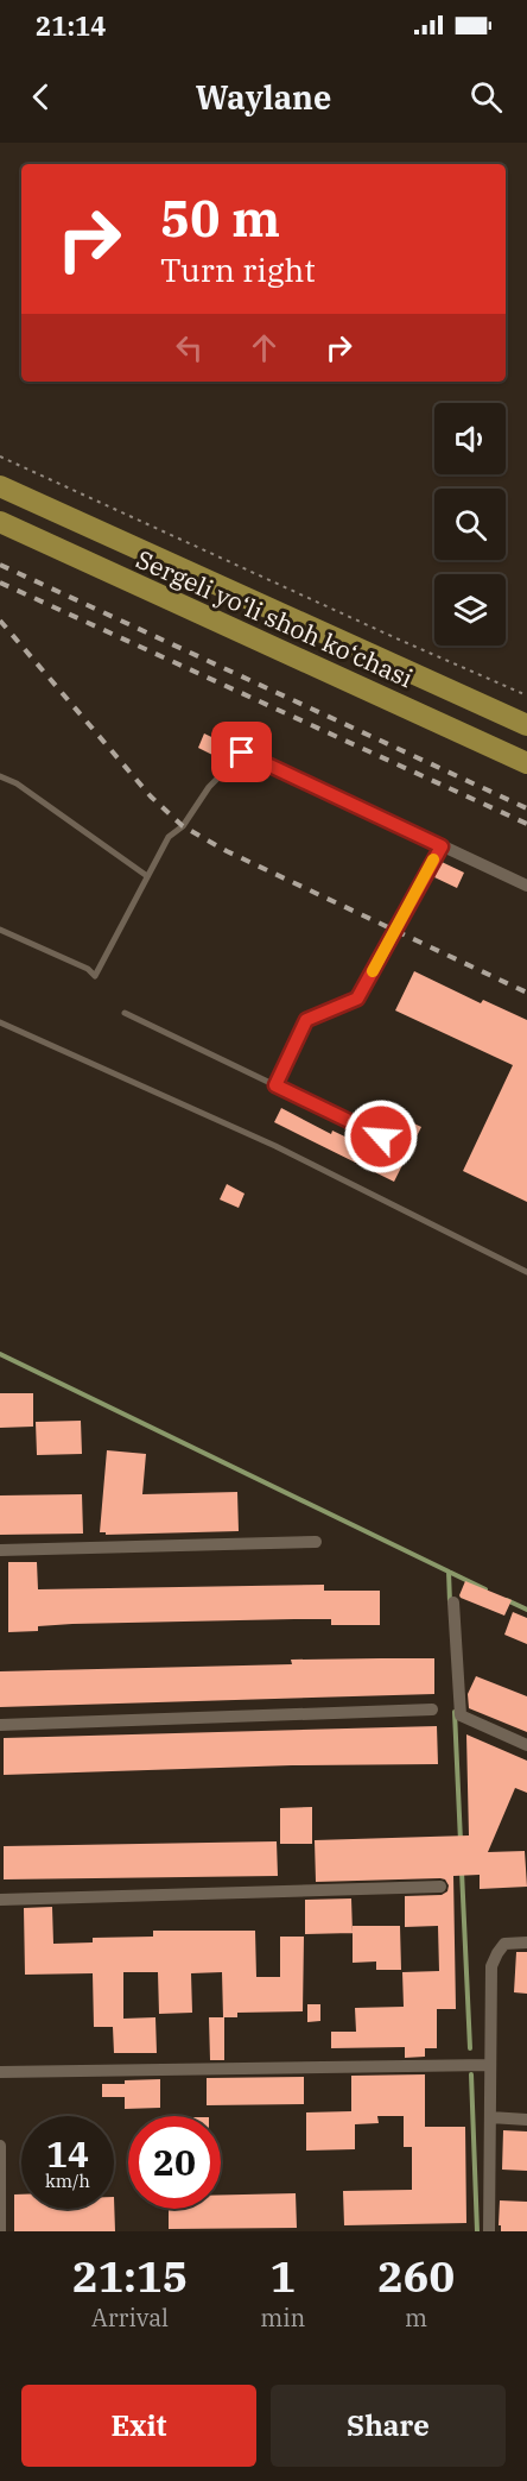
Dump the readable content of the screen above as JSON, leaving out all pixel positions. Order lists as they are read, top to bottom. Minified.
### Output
{"streets":{"main road":["Sergeli yo‘li shoh ko‘chasi"]},"page":{"status":"21:14","header":"Waylane","turn":["50 m","Turn right"],"speed":"14 km/h","limit":"20","eta":["21:15","Arrival","1","min","260","m"],"buttons":["Exit","Share"]}}
